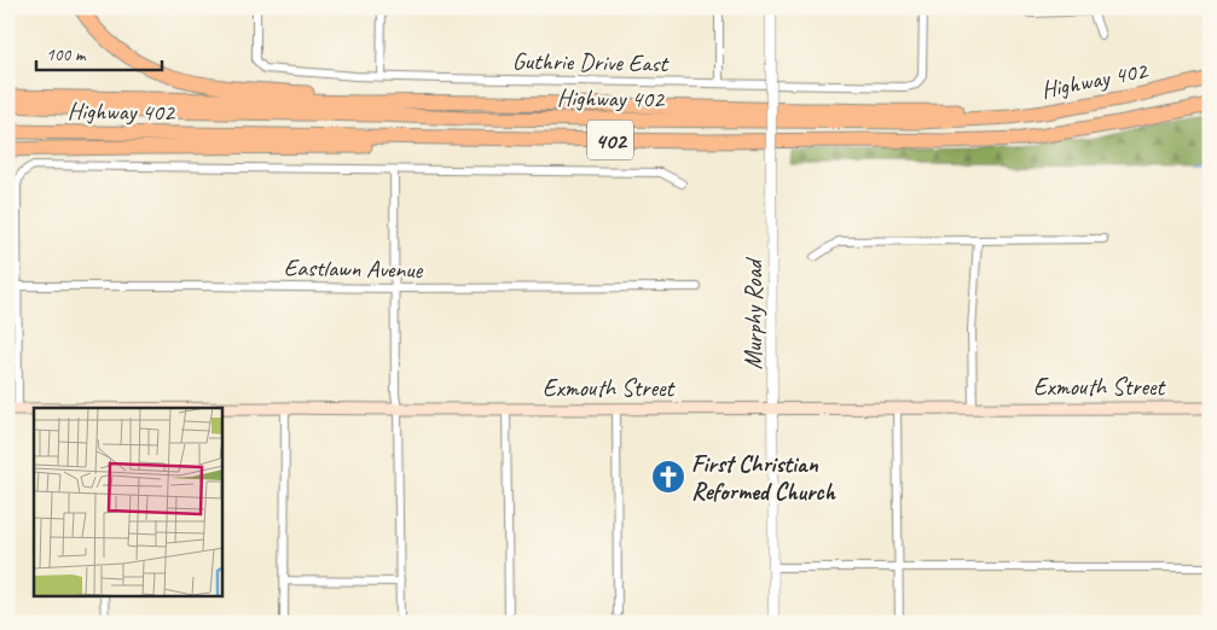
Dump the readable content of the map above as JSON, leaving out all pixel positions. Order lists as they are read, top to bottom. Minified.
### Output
{"streets":{"highway":["Highway 402","402"],"main road":["Exmouth Street"],"street":["Guthrie Drive East","Eastlawn Avenue","Murphy Road"]},"crossings":[["Murphy Road","Exmouth Street"]],"places":{"church":["First Christian Reformed Church"]},"scale_bar":"100 m"}
